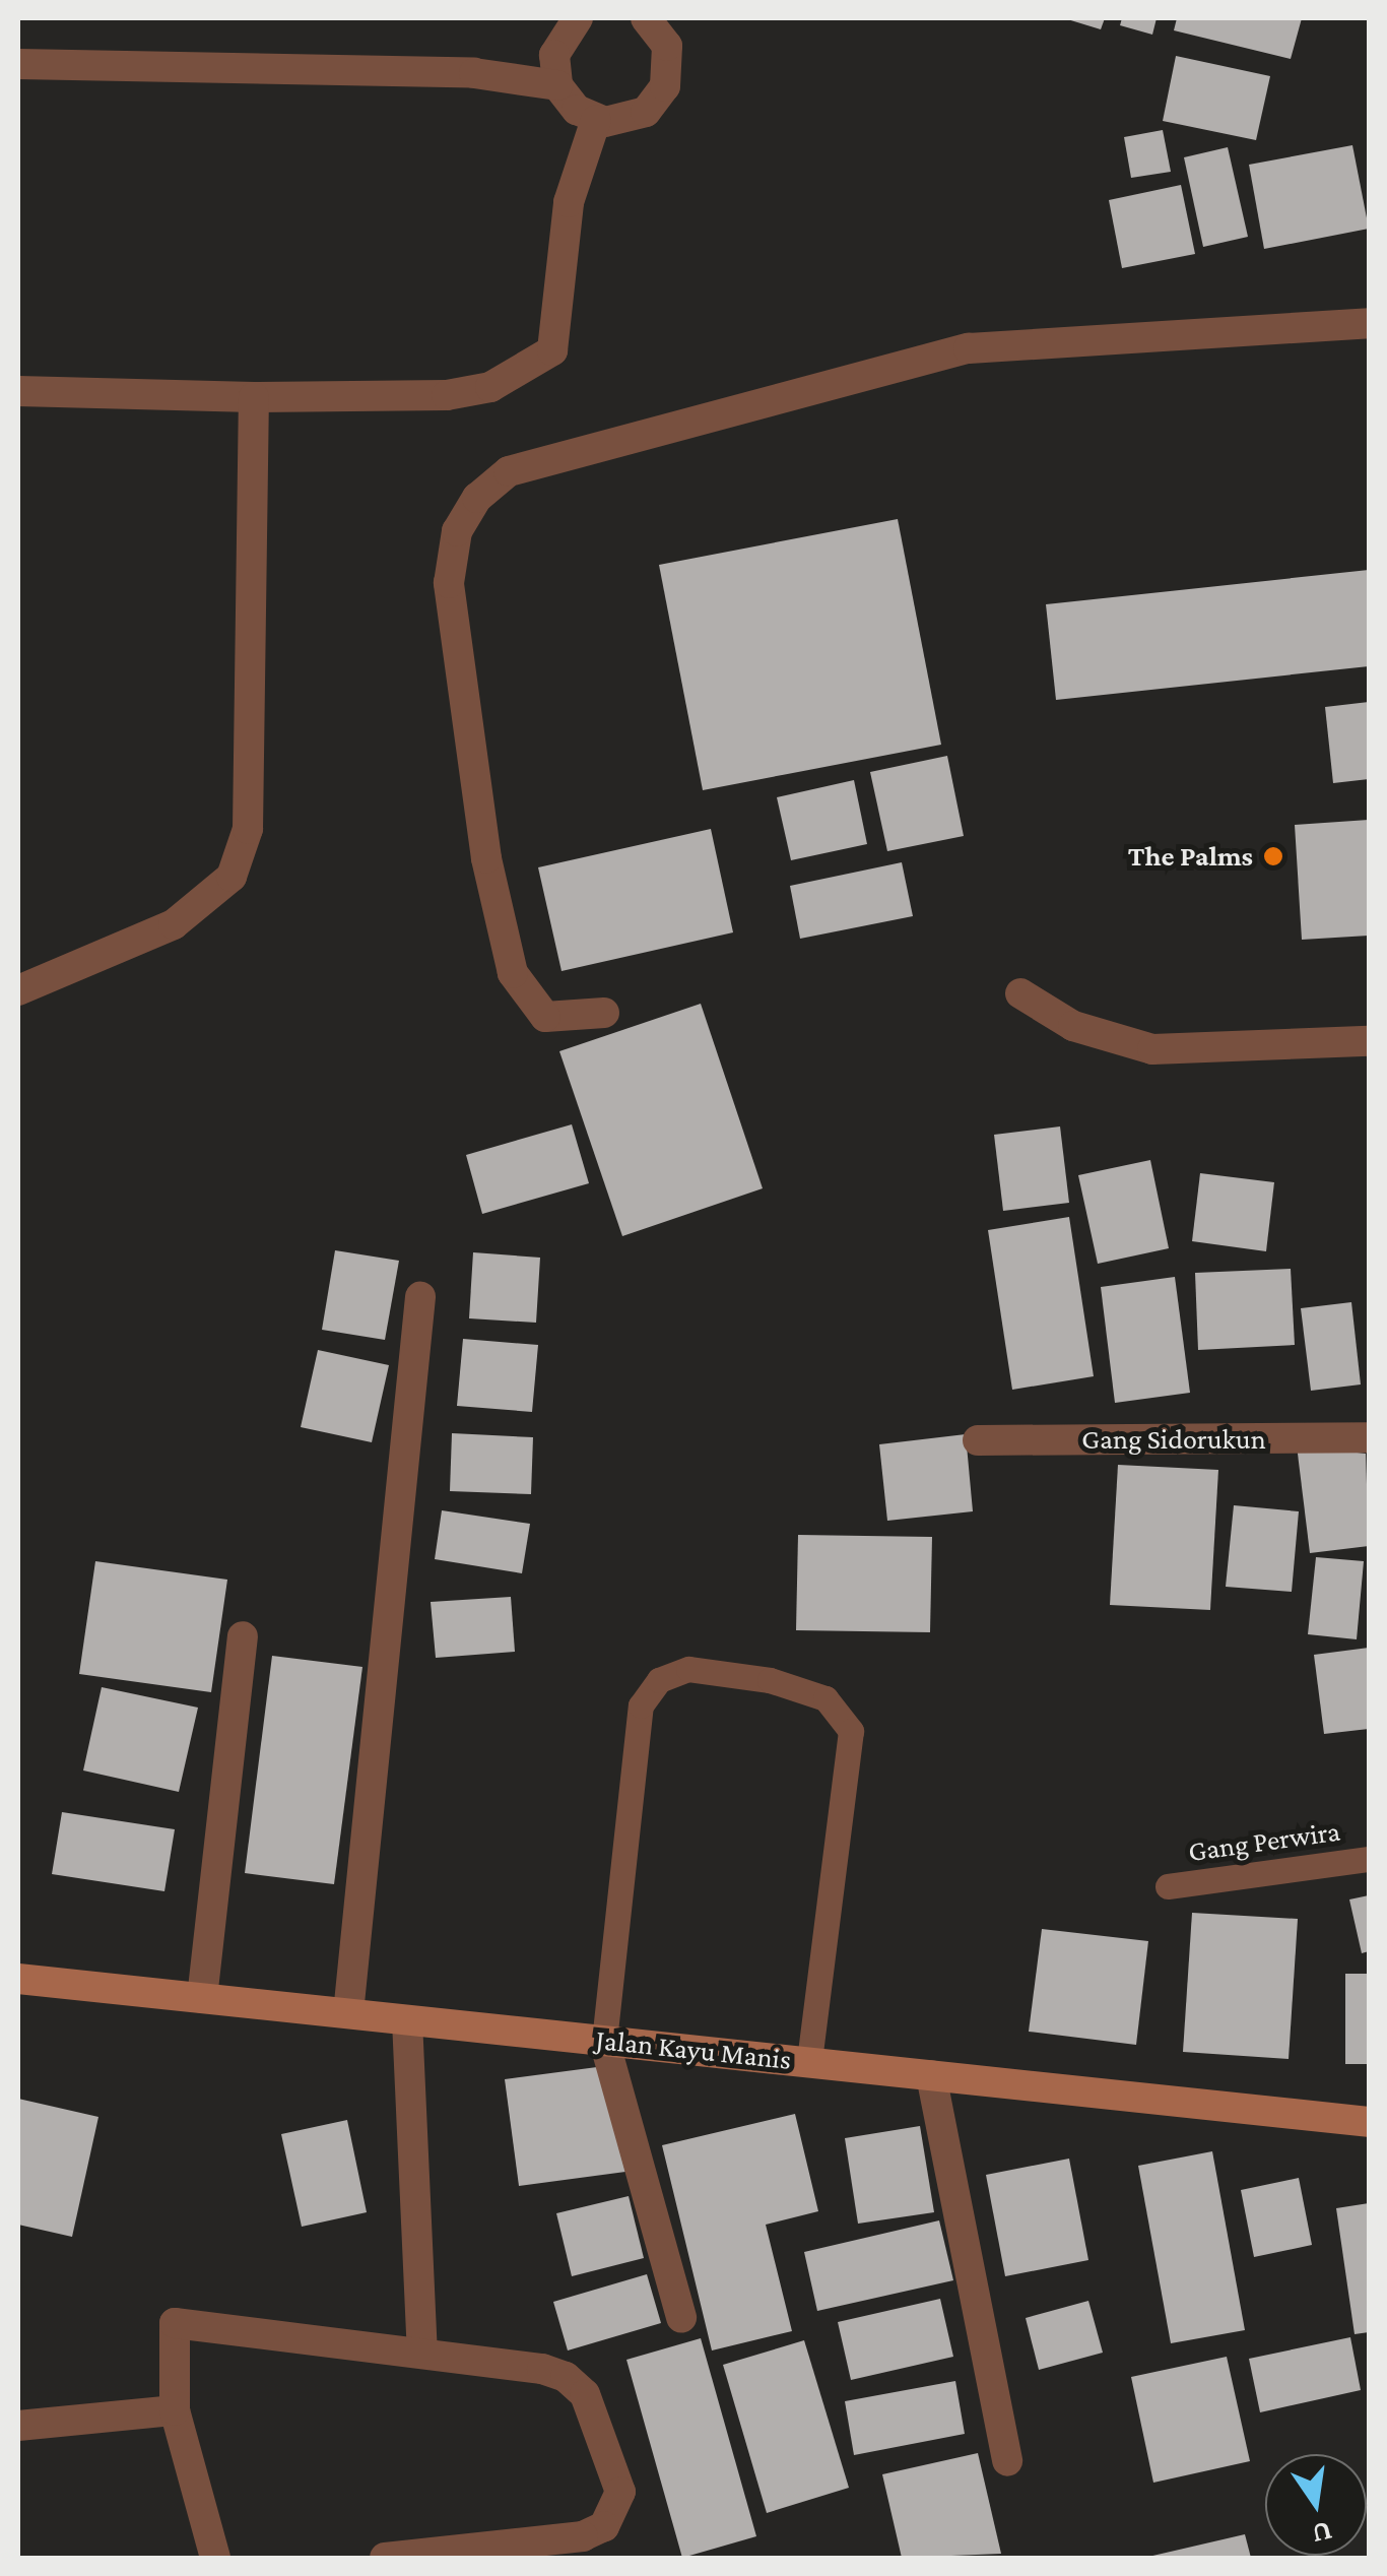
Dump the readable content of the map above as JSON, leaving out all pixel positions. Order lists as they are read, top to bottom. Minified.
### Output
{"streets":{"street":["Gang Sidorukun","Jalan Kayu Manis"],"lane":["Gang Perwira"]},"places":["The Palms"],"north":"bottom"}
